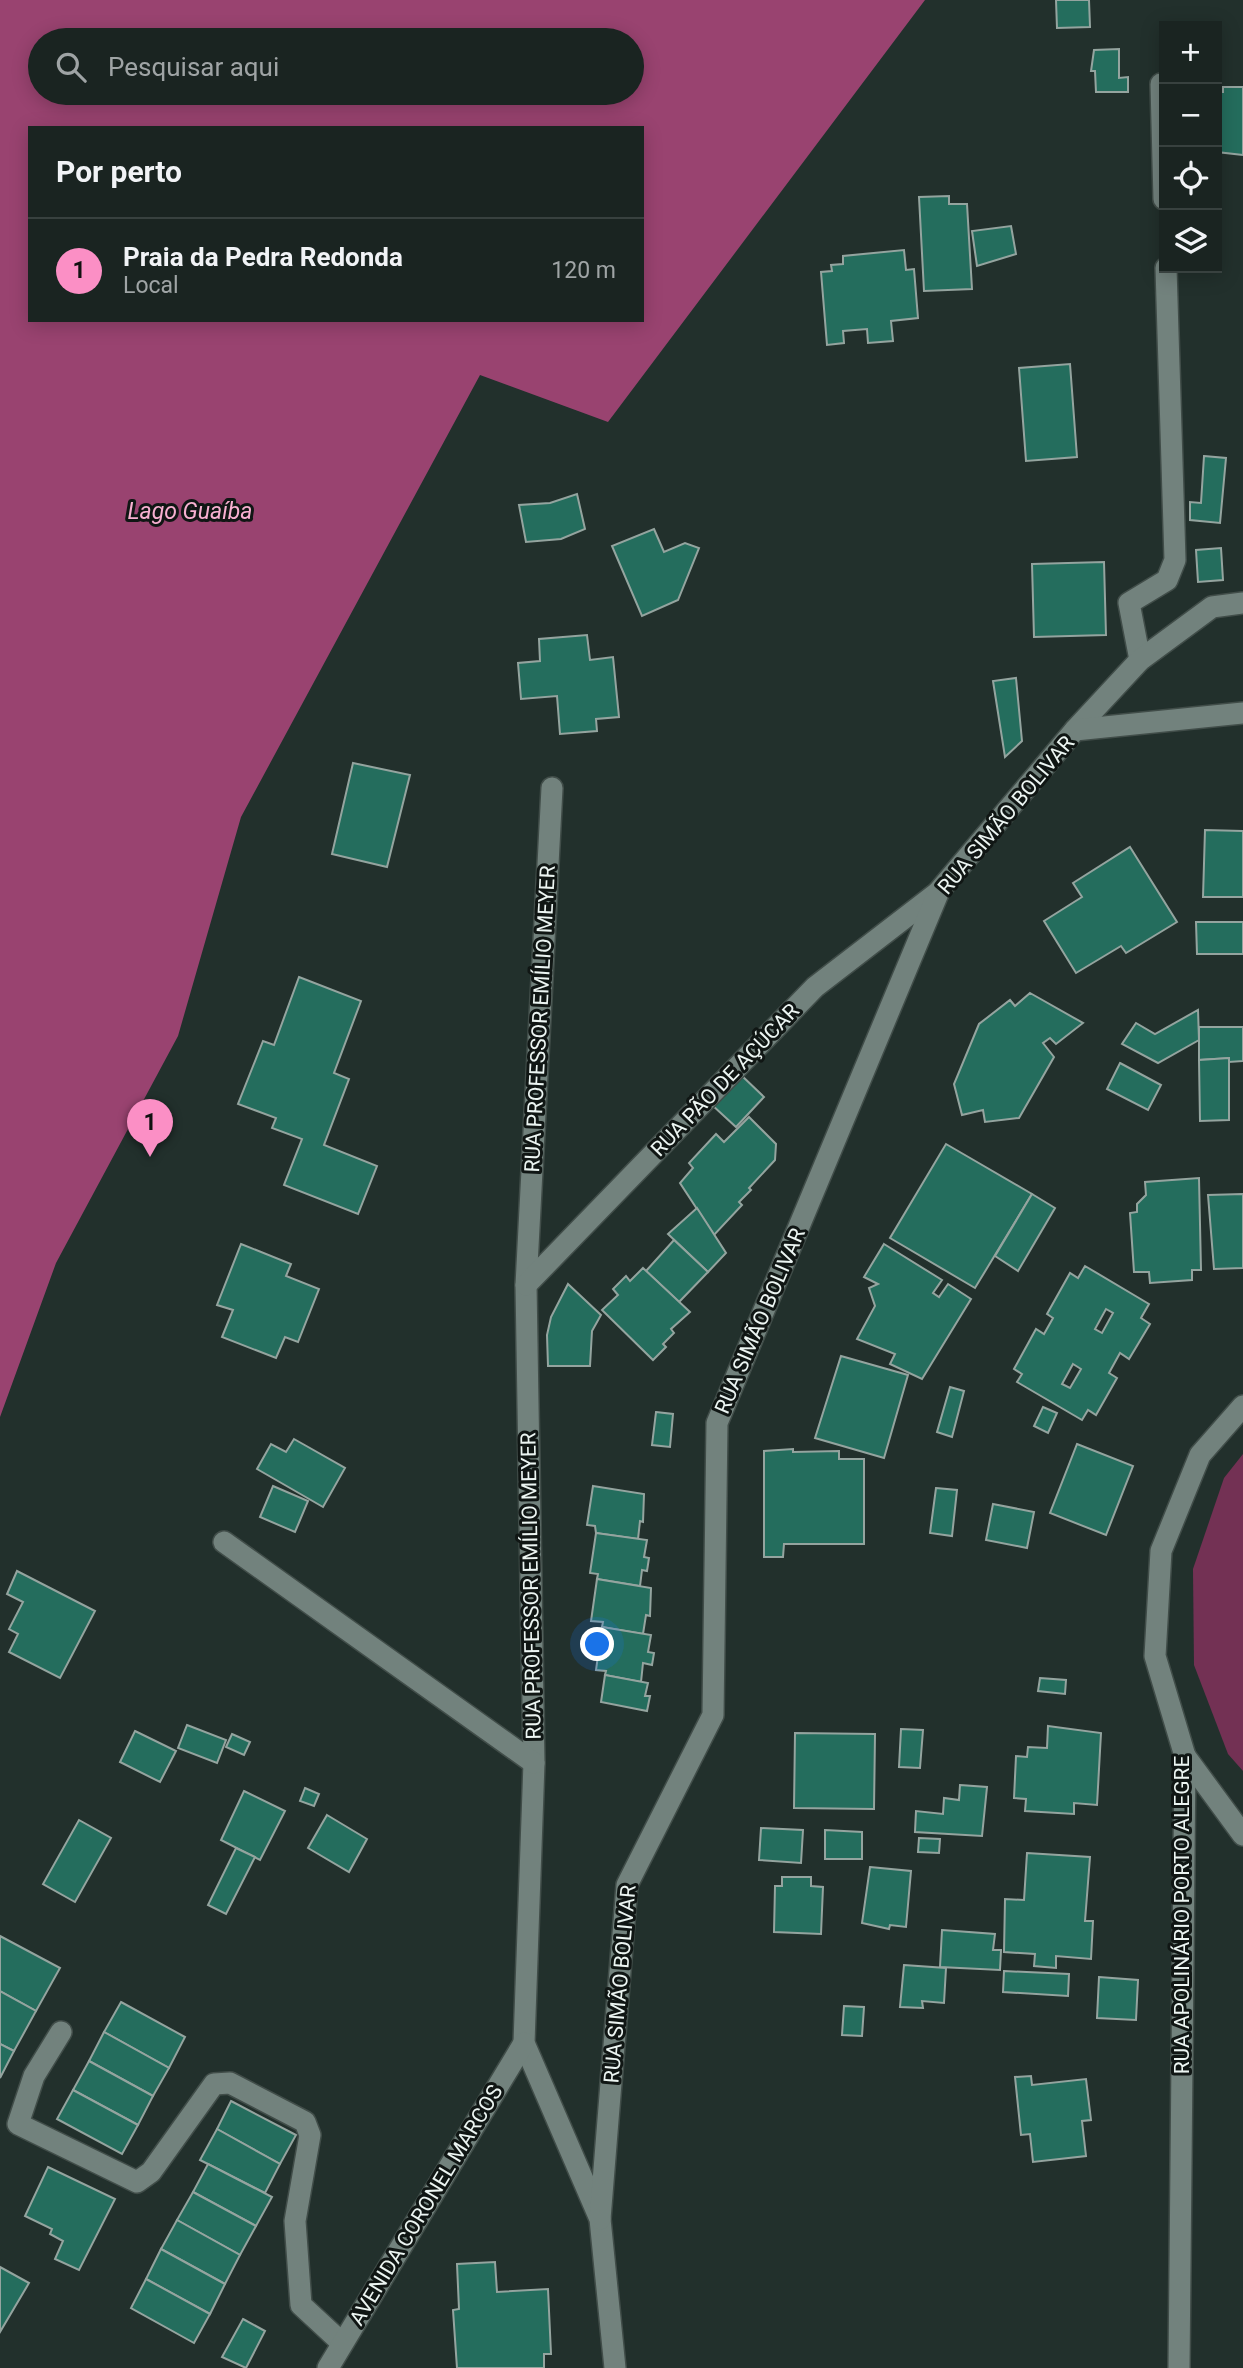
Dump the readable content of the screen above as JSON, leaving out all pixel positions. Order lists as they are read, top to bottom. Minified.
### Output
{"streets":{"street":["RUA SIMÃO BOLIVAR","RUA PROFESSOR EMÍLIO MEYER","RUA PÃO DE AÇÚCAR","RUA APOLINÁRIO PORTO ALEGRE","AVENIDA CORONEL MARCOS"]},"crossings":[["RUA SIMÃO BOLIVAR","RUA PROFESSOR EMÍLIO MEYER"],["RUA SIMÃO BOLIVAR","RUA PÃO DE AÇÚCAR"],["RUA PROFESSOR EMÍLIO MEYER","RUA PÃO DE AÇÚCAR"],["RUA PROFESSOR EMÍLIO MEYER","AVENIDA CORONEL MARCOS"]],"water":["Lago Guaíba"],"page":{"map_buttons":["+","−"],"search":"Pesquisar aqui","heading":"Por perto","list":[{"mark":"1","name":"Praia da Pedra Redonda","note":"Local","value":"120 m"}],"pins":"1"}}
